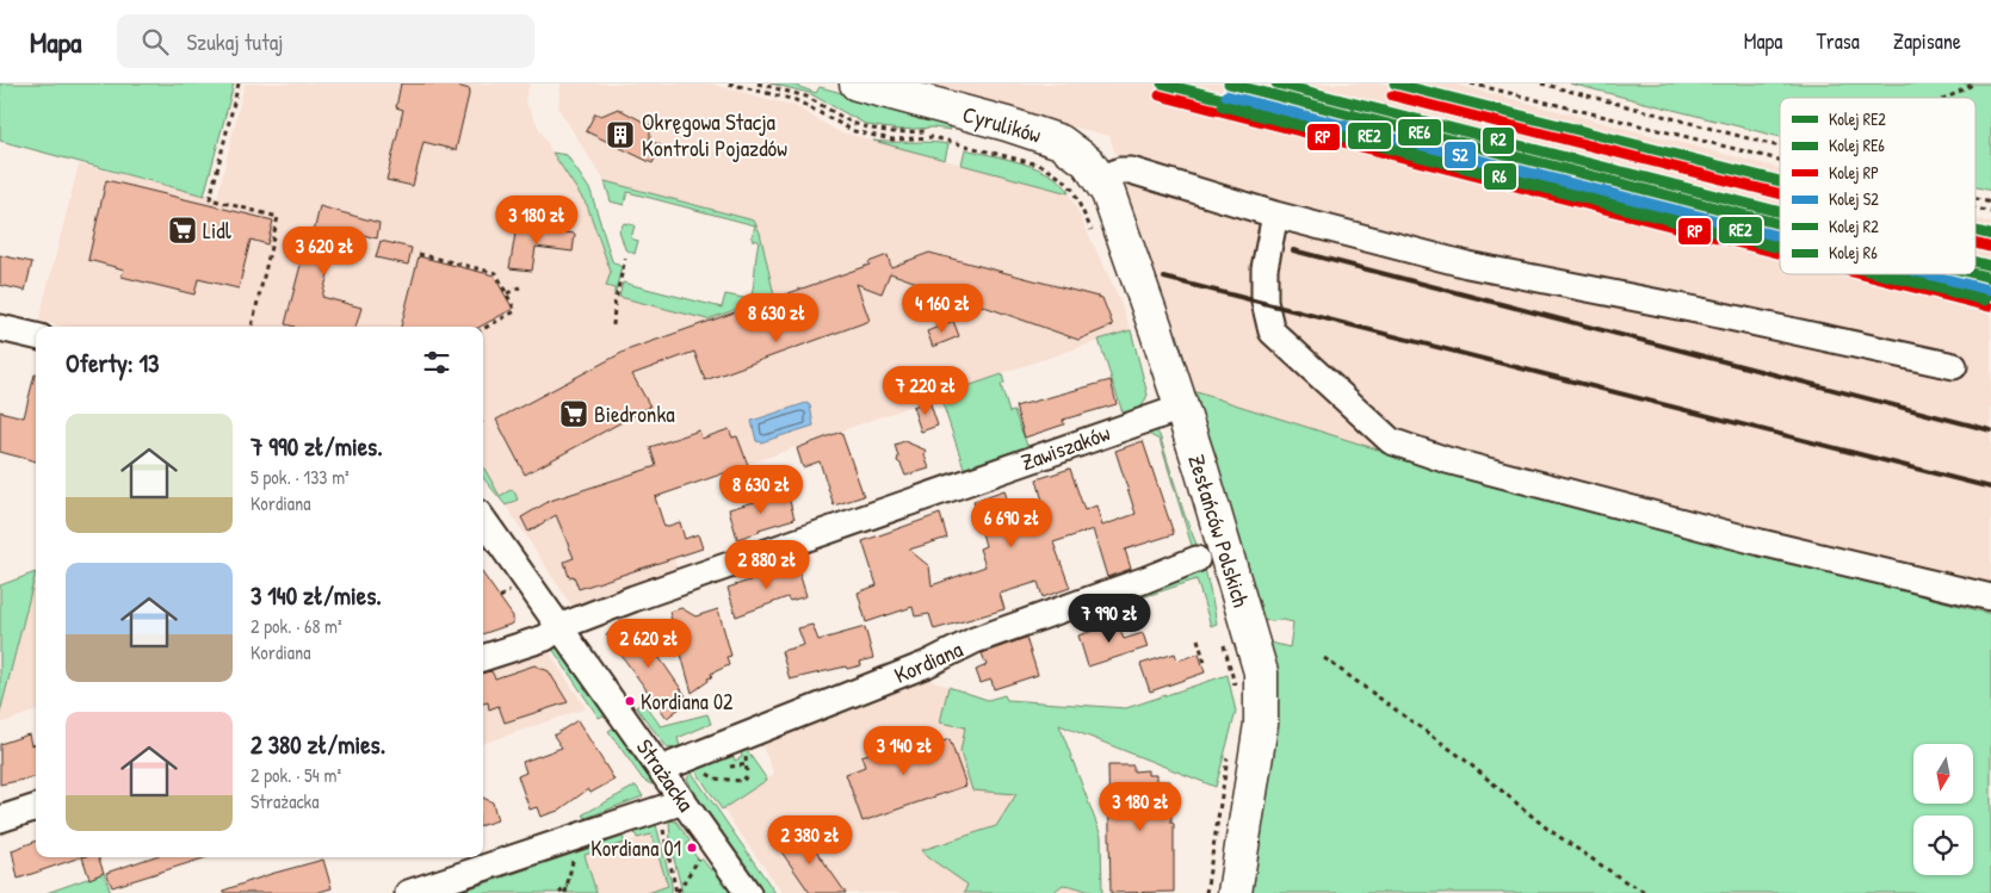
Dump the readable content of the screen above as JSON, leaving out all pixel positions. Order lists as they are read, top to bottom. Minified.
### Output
{"streets":{"main road":["Cyrulików","Zesłańców Polskich"],"street":["Zawiszaków","Kordiana","Strażacka"]},"crossings":[["Cyrulików","Zesłańców Polskich"],["Zawiszaków","Zesłańców Polskich"],["Zawiszaków","Strażacka"],["Kordiana","Strażacka"]],"places":{"building":["Okręgowa Stacja Kontroli Pojazdów"],"supermarket":["Lidl","Biedronka"],"other":["Kordiana 02","Kordiana 01"]},"lines":["rail line RE2","rail line RE6","rail line R2","rail line RP","rail line S2","rail line R6"],"legend":["Kolej RE2","Kolej RE6","Kolej RP","Kolej S2","Kolej R2","Kolej R6"],"north":"bottom","page":{"header":"Mapa","search":"Szukaj tutaj","nav":["Mapa","Trasa","Zapisane"],"price":["3 180 zł","3 620 zł","4 160 zł","8 630 zł","7 220 zł","8 630 zł","6 690 zł","2 880 zł","7 990 zł","2 620 zł","3 140 zł","3 180 zł","2 380 zł"],"heading":"Oferty: 13","list":[{"name":"7 990 zł/mies.","note":"5 pok. · 133 m² · Kordiana"},{"name":"3 140 zł/mies.","note":"2 pok. · 68 m² · Kordiana"},{"name":"2 380 zł/mies.","note":"2 pok. · 54 m² · Strażacka"}]}}
